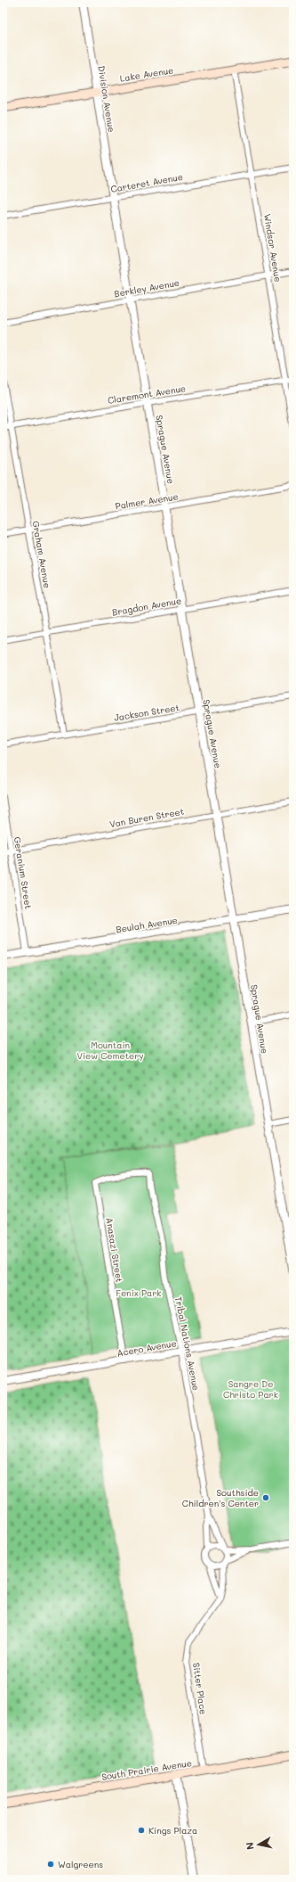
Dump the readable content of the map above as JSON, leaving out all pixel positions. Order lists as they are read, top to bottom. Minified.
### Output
{"streets":{"main road":["Lake Avenue","South Prairie Avenue"],"street":["Division Avenue","Carteret Avenue","Windsor Avenue","Berkley Avenue","Claremont Avenue","Sprague Avenue","Palmer Avenue","Graham Avenue","Bragdon Avenue","Jackson Street","Van Buren Street","Geranium Street","Beulah Avenue","Anasazi Street","Tribal Nations Avenue","Acero Avenue","Sitter Place"]},"crossings":[["Lake Avenue","Division Avenue"],["Lake Avenue","Windsor Avenue"],["Division Avenue","Carteret Avenue"],["Division Avenue","Sprague Avenue"],["Carteret Avenue","Windsor Avenue"],["Carteret Avenue","Sprague Avenue"],["Windsor Avenue","Berkley Avenue"],["Windsor Avenue","Claremont Avenue"],["Berkley Avenue","Sprague Avenue"],["Claremont Avenue","Sprague Avenue"],["Claremont Avenue","Graham Avenue"],["Sprague Avenue","Palmer Avenue"],["Sprague Avenue","Bragdon Avenue"],["Sprague Avenue","Jackson Street"],["Sprague Avenue","Van Buren Street"],["Sprague Avenue","Beulah Avenue"],["Palmer Avenue","Graham Avenue"],["Graham Avenue","Bragdon Avenue"],["Graham Avenue","Jackson Street"],["Van Buren Street","Geranium Street"],["Geranium Street","Beulah Avenue"],["Anasazi Street","Tribal Nations Avenue"],["Anasazi Street","Acero Avenue"],["Tribal Nations Avenue","Acero Avenue"],["Sitter Place","South Prairie Avenue"]],"parks":["Mountain View Cemetery","Fenix Park","Sangre De Christo Park"],"places":["Southside Children's Center","Kings Plaza","Walgreens"],"north":"left"}
